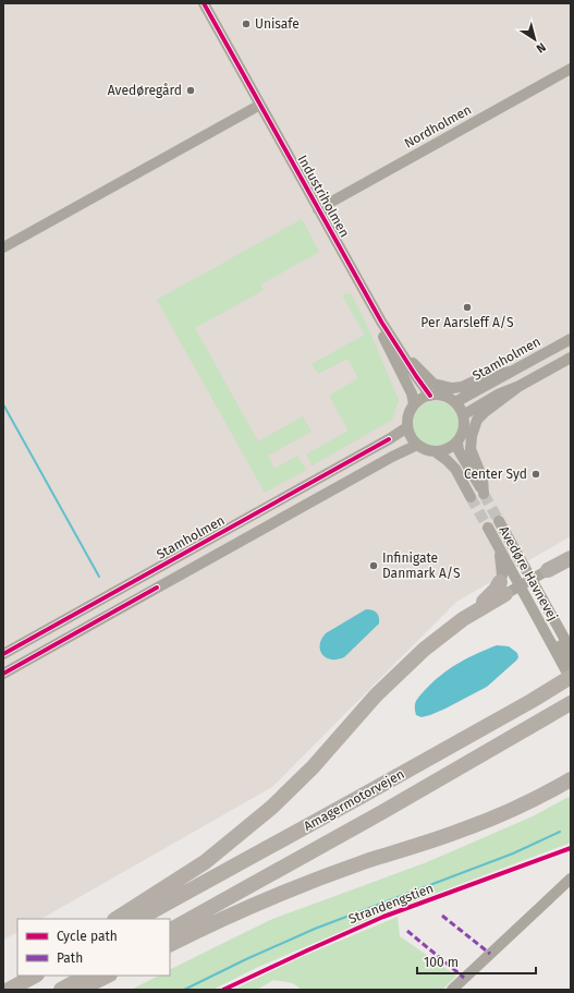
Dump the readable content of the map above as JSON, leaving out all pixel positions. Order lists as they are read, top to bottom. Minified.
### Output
{"streets":{"highway":["Amagermotorvejen"],"street":["Nordholmen","Industriholmen","Stamholmen","Avedøre Havnevej"],"cycle path":["Strandengstien"]},"crossings":[["Nordholmen","Industriholmen"],["Industriholmen","Stamholmen"],["Avedøre Havnevej","Amagermotorvejen"]],"places":["Unisafe","Avedøregård","Per Aarsleff A/S","Center Syd","Infinigate Danmark A/S"],"legend":["Cycle path","Path"],"scale_bar":"100 m","north":"bottom right"}
